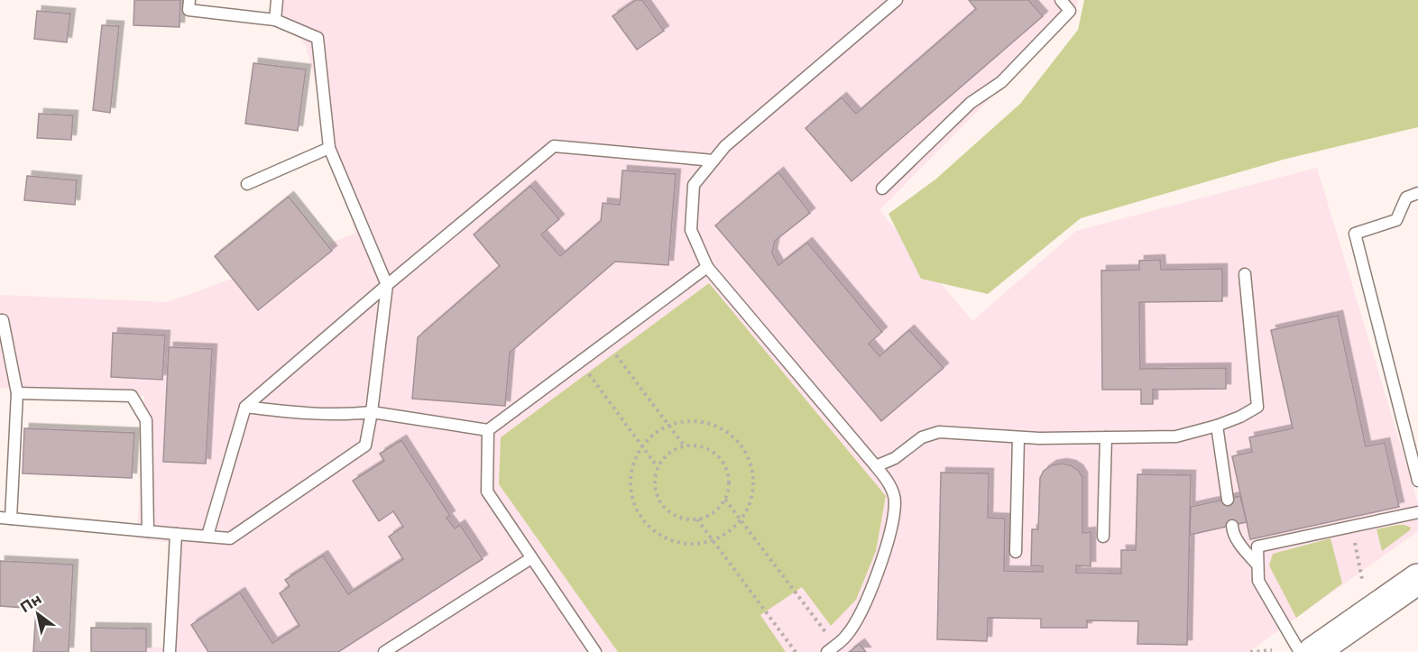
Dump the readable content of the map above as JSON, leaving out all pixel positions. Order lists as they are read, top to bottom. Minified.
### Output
{"north":"top left"}
